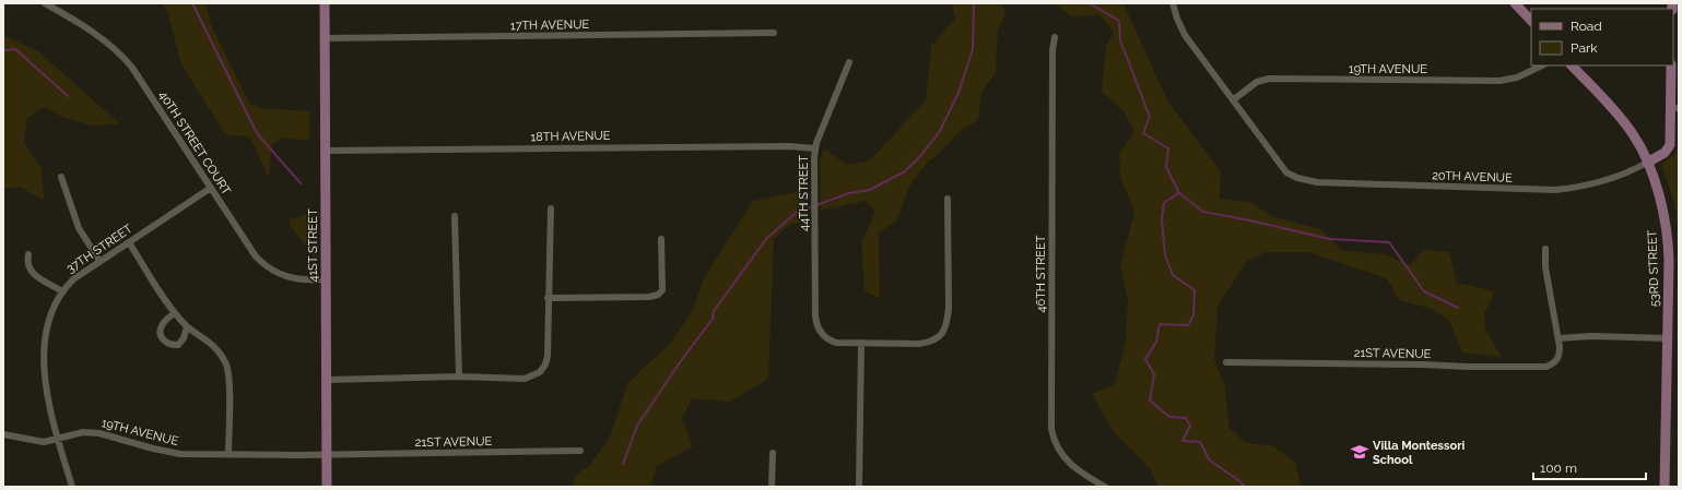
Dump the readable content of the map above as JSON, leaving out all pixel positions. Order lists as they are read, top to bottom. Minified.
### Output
{"streets":{"street":["17TH AVENUE","19TH AVENUE","18TH AVENUE","40TH STREET COURT","20TH AVENUE","44TH STREET","41ST STREET","37TH STREET","53RD STREET","46TH STREET","21ST AVENUE"]},"crossings":[["17TH AVENUE","41ST STREET"],["19TH AVENUE","20TH AVENUE"],["19TH AVENUE","41ST STREET"],["19TH AVENUE","37TH STREET"],["19TH AVENUE","21ST AVENUE"],["18TH AVENUE","44TH STREET"],["18TH AVENUE","41ST STREET"],["40TH STREET COURT","41ST STREET"],["40TH STREET COURT","37TH STREET"],["20TH AVENUE","53RD STREET"],["41ST STREET","21ST AVENUE"]],"places":{"school or university":["Villa Montessori School"]},"legend":["Road","Park"],"scale_bar":"100 m"}
